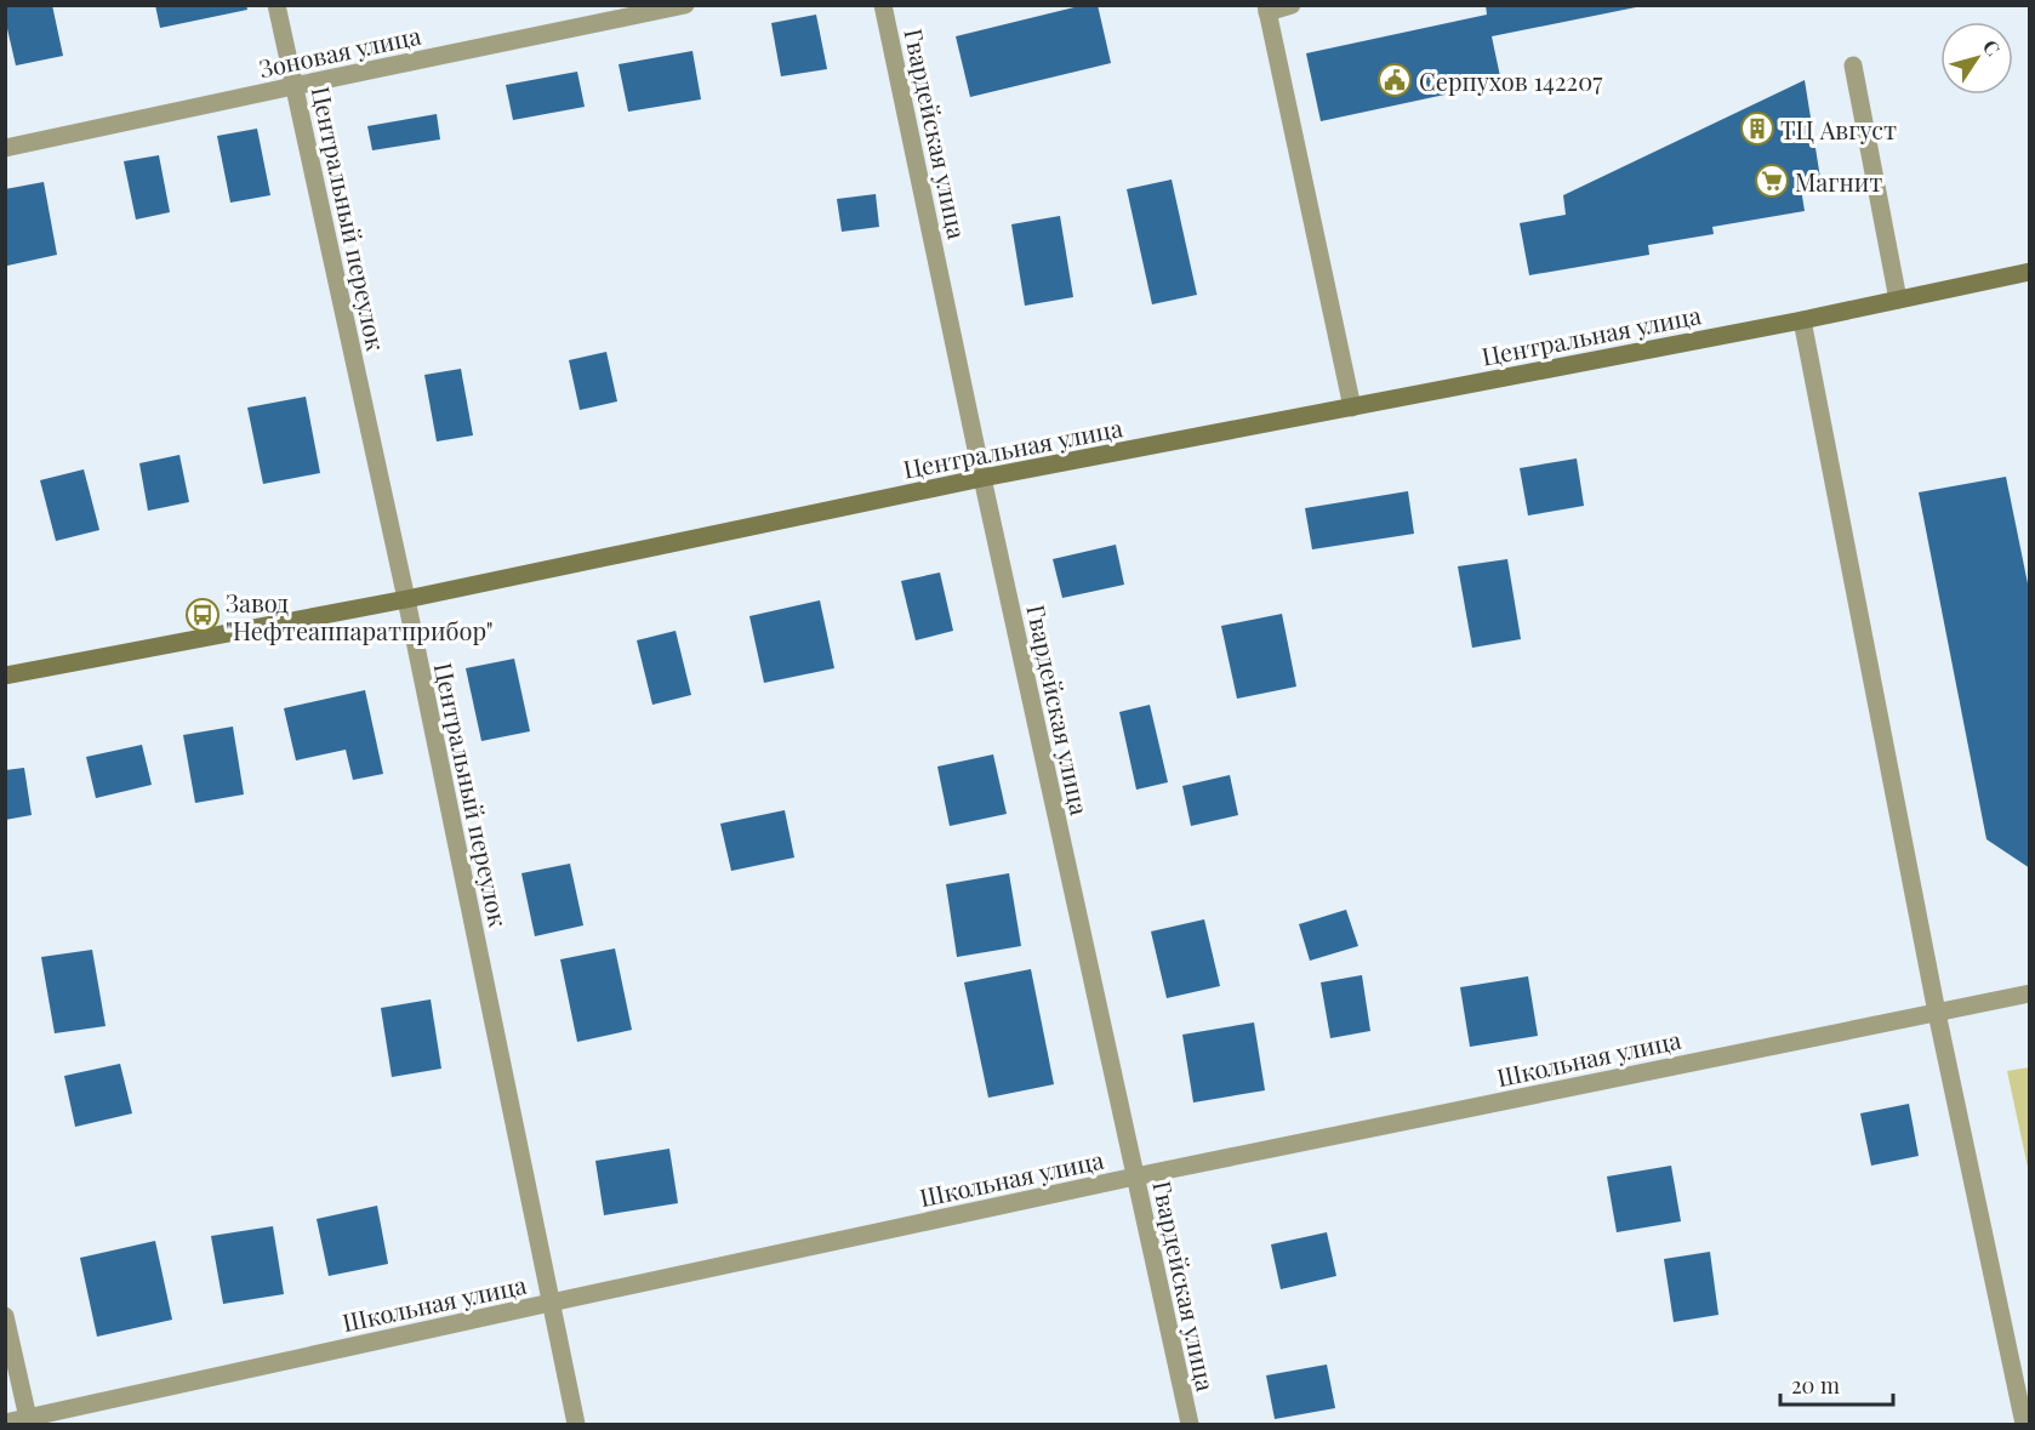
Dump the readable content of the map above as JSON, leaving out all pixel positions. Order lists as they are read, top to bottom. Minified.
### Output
{"streets":{"street":["Зоновая улица","Гвардейская улица","Центральный переулок","Центральная улица","Школьная улица"]},"crossings":[["Зоновая улица","Центральный переулок"],["Гвардейская улица","Центральная улица"],["Гвардейская улица","Школьная улица"],["Центральный переулок","Центральная улица"],["Центральный переулок","Школьная улица"]],"places":{"public building":["Серпухов 142207"],"building":["ТЦ Август"],"supermarket":["Магнит"],"bus stop":["Завод \"Нефтеаппаратприбор\""]},"scale_bar":"20 m","north":"top right"}
